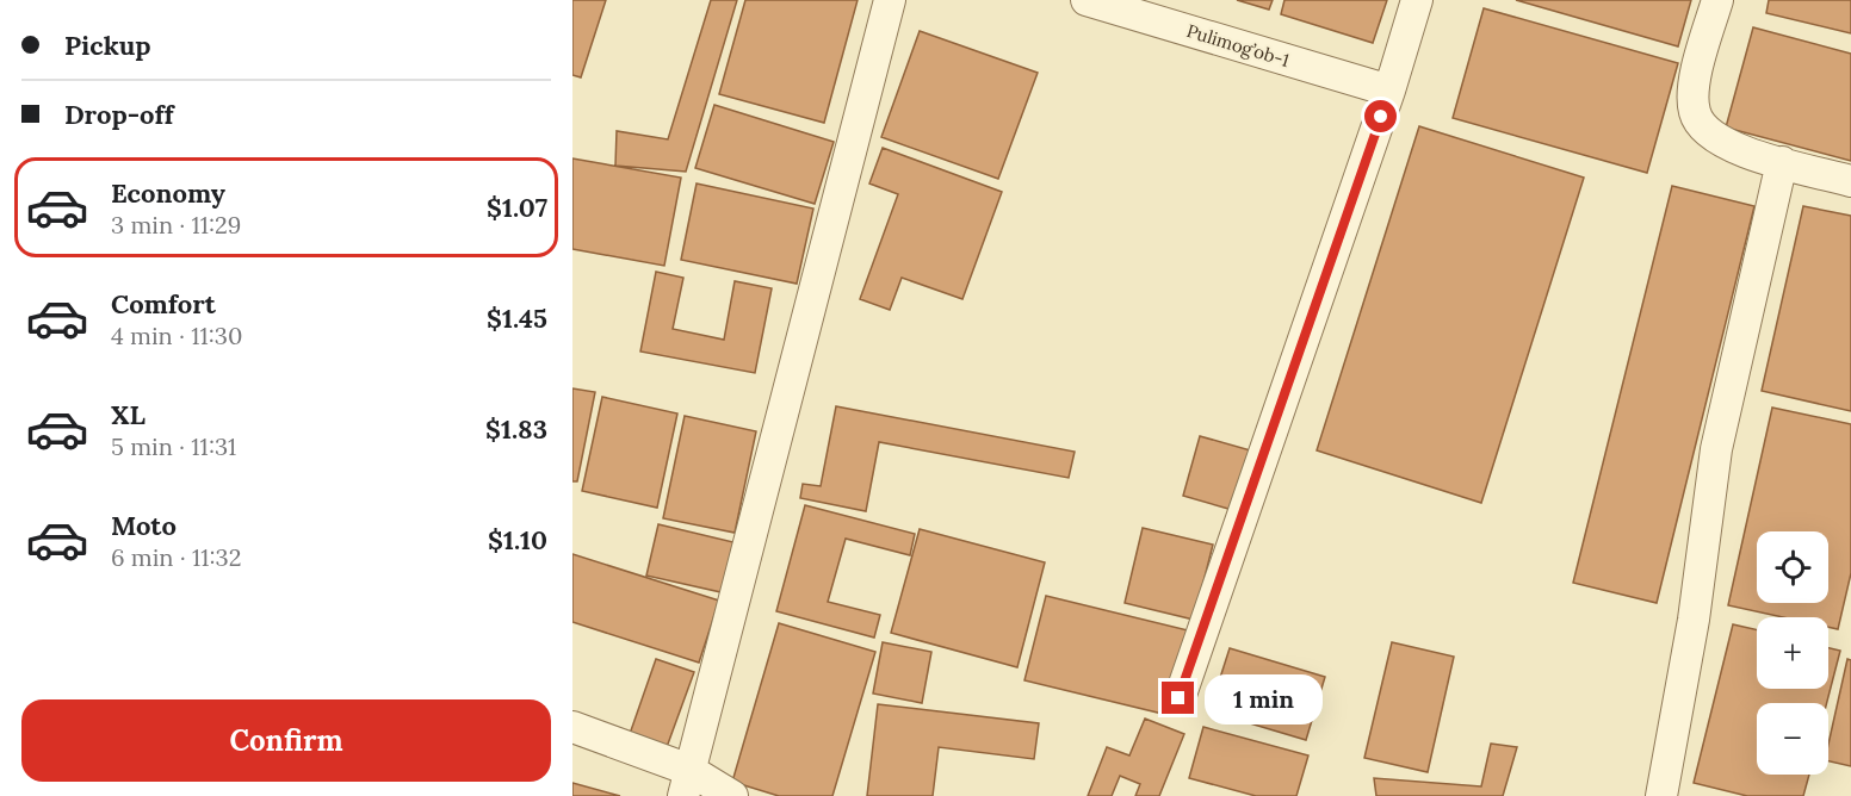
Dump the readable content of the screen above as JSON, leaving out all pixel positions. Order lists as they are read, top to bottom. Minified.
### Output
{"streets":{"street":["Pulimog’ob-1"]},"page":{"banner":["Pickup","Drop-off"],"list":[{"name":"Economy","note":"3 min · 11:29","value":"$1.07"},{"name":"Comfort","note":"4 min · 11:30","value":"$1.45"},{"name":"XL","note":"5 min · 11:31","value":"$1.83"},{"name":"Moto","note":"6 min · 11:32","value":"$1.10"}],"map_buttons":["+","−"],"bubble":"1 min","buttons":"Confirm"}}
